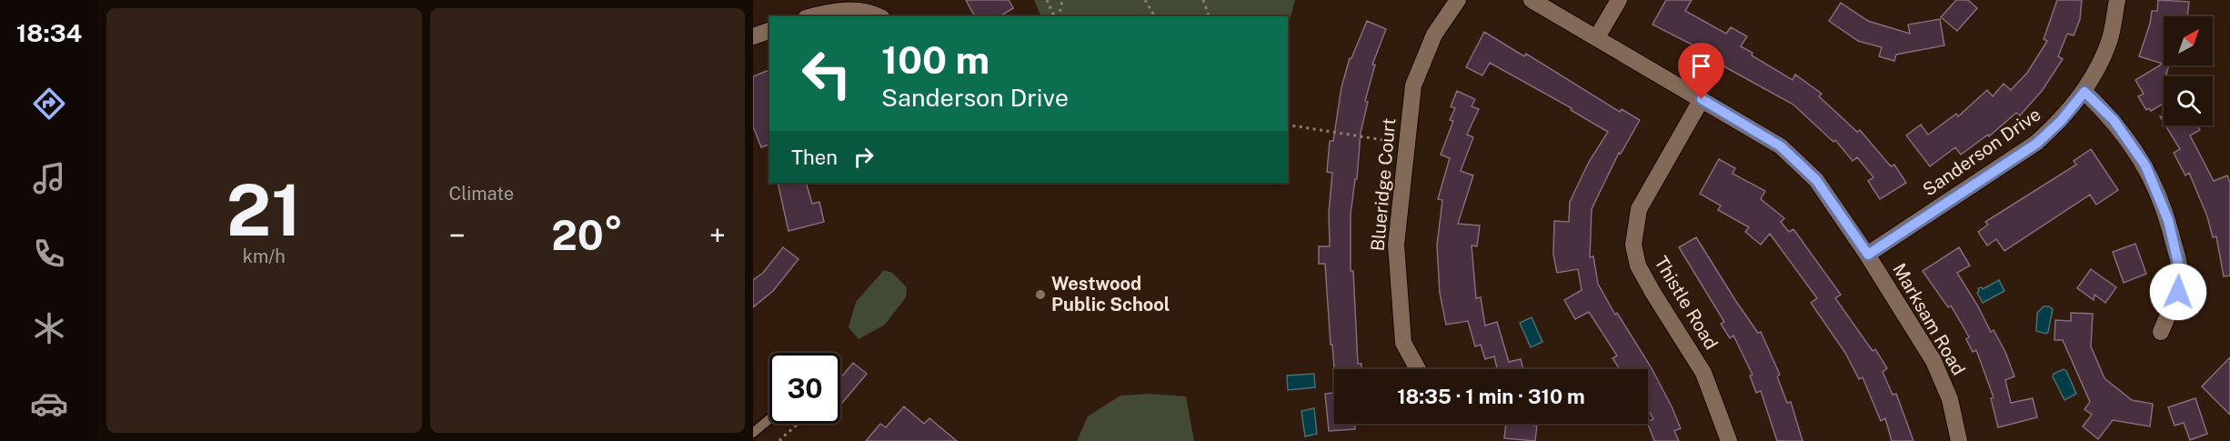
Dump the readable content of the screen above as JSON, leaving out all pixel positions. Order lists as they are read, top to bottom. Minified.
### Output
{"streets":{"street":["Sanderson Drive","Blueridge Court","Thistle Road","Marksam Road"]},"crossings":[["Sanderson Drive","Marksam Road"],["Thistle Road","Marksam Road"]],"places":["Westwood Public School"],"north":"top right","page":{"tabs":"18:34","tile":[["21","km/h"],"Climate"],"turn":["100 m","Sanderson Drive"],"then":"Then","heat":["−","20°","+"],"limit":"30","trip":"18:35 · 1 min · 310 m"}}
